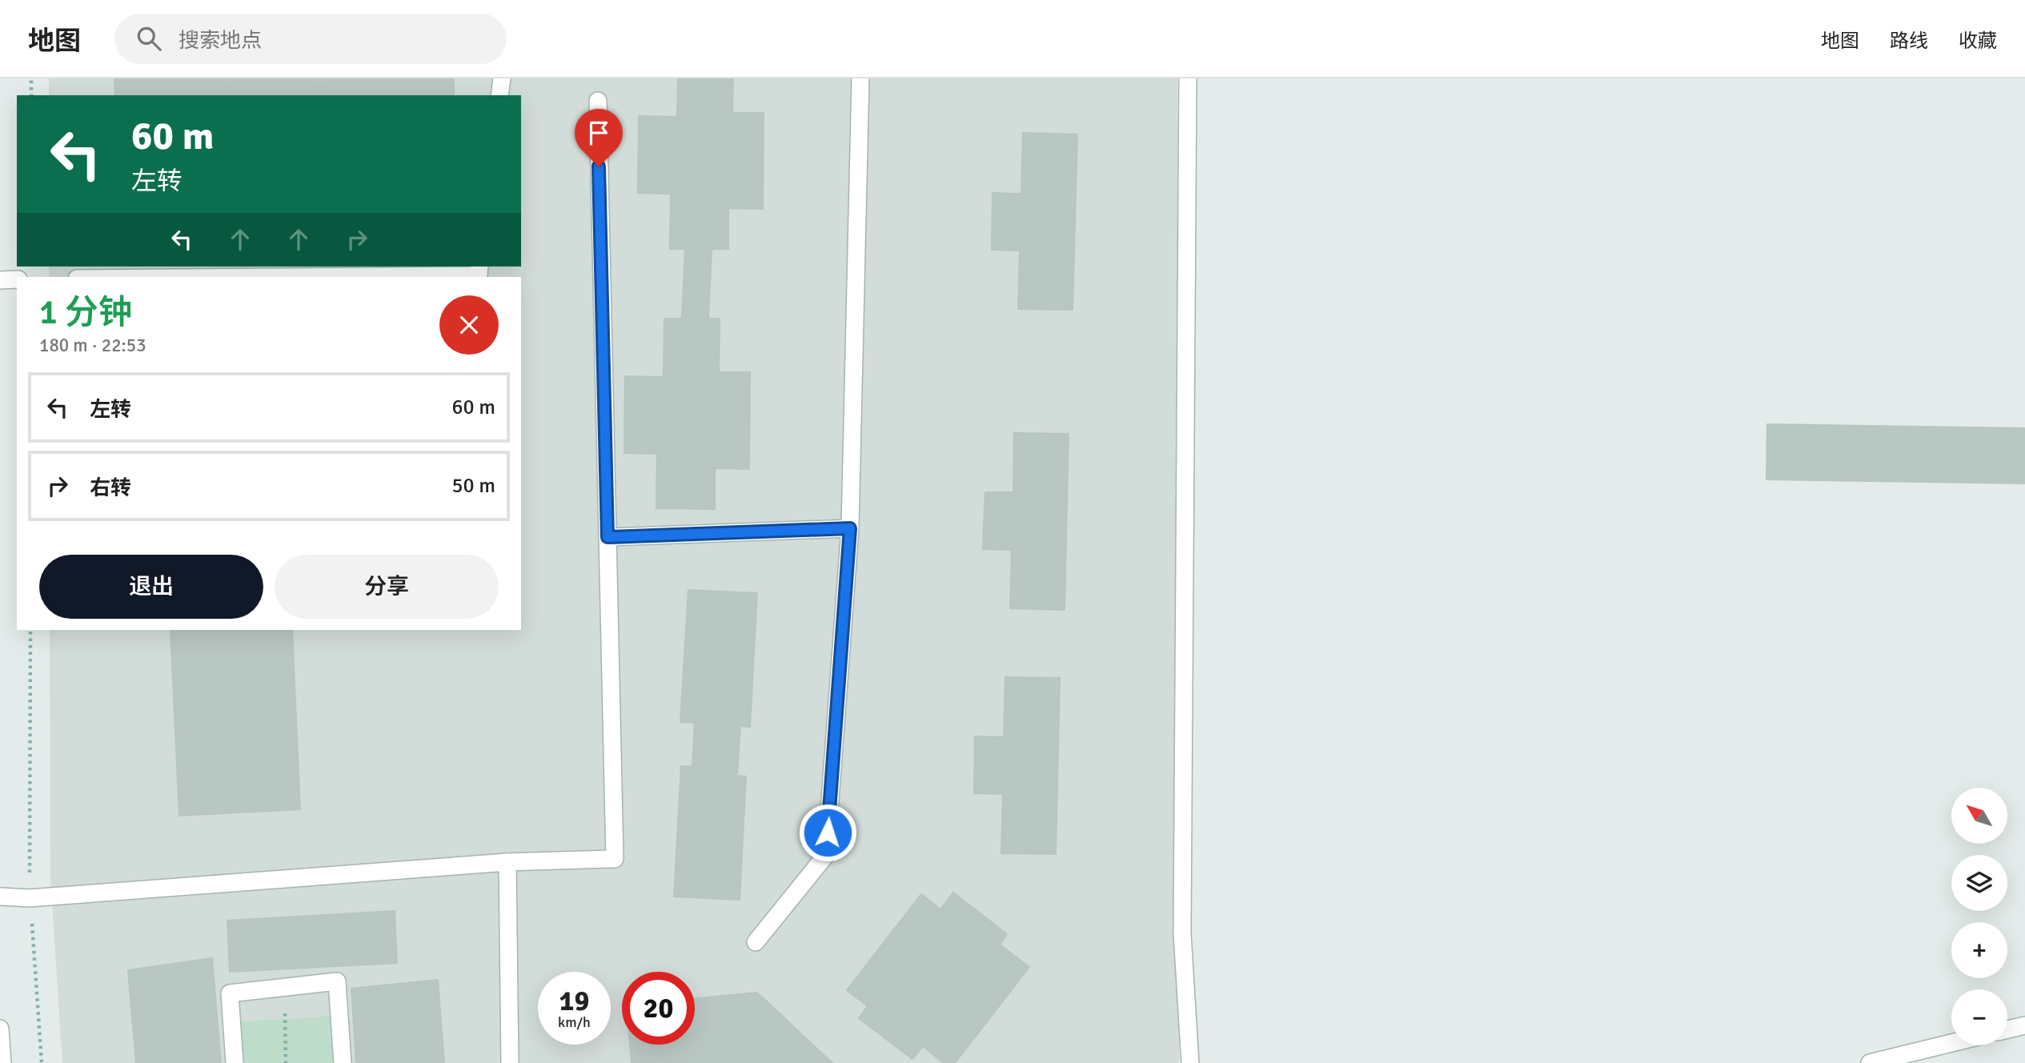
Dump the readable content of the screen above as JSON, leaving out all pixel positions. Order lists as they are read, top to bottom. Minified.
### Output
{"north":"top left","page":{"header":"地图","search":"搜索地点","nav":["地图","路线","收藏"],"turn":["60 m","左转"],"heading":["1 分钟","180 m · 22:53"],"list":[{"name":"左转","value":"60 m"},{"name":"右转","value":"50 m"}],"buttons":["退出","分享"],"map_buttons":["+","−"],"speed":"19 km/h","limit":"20"}}
